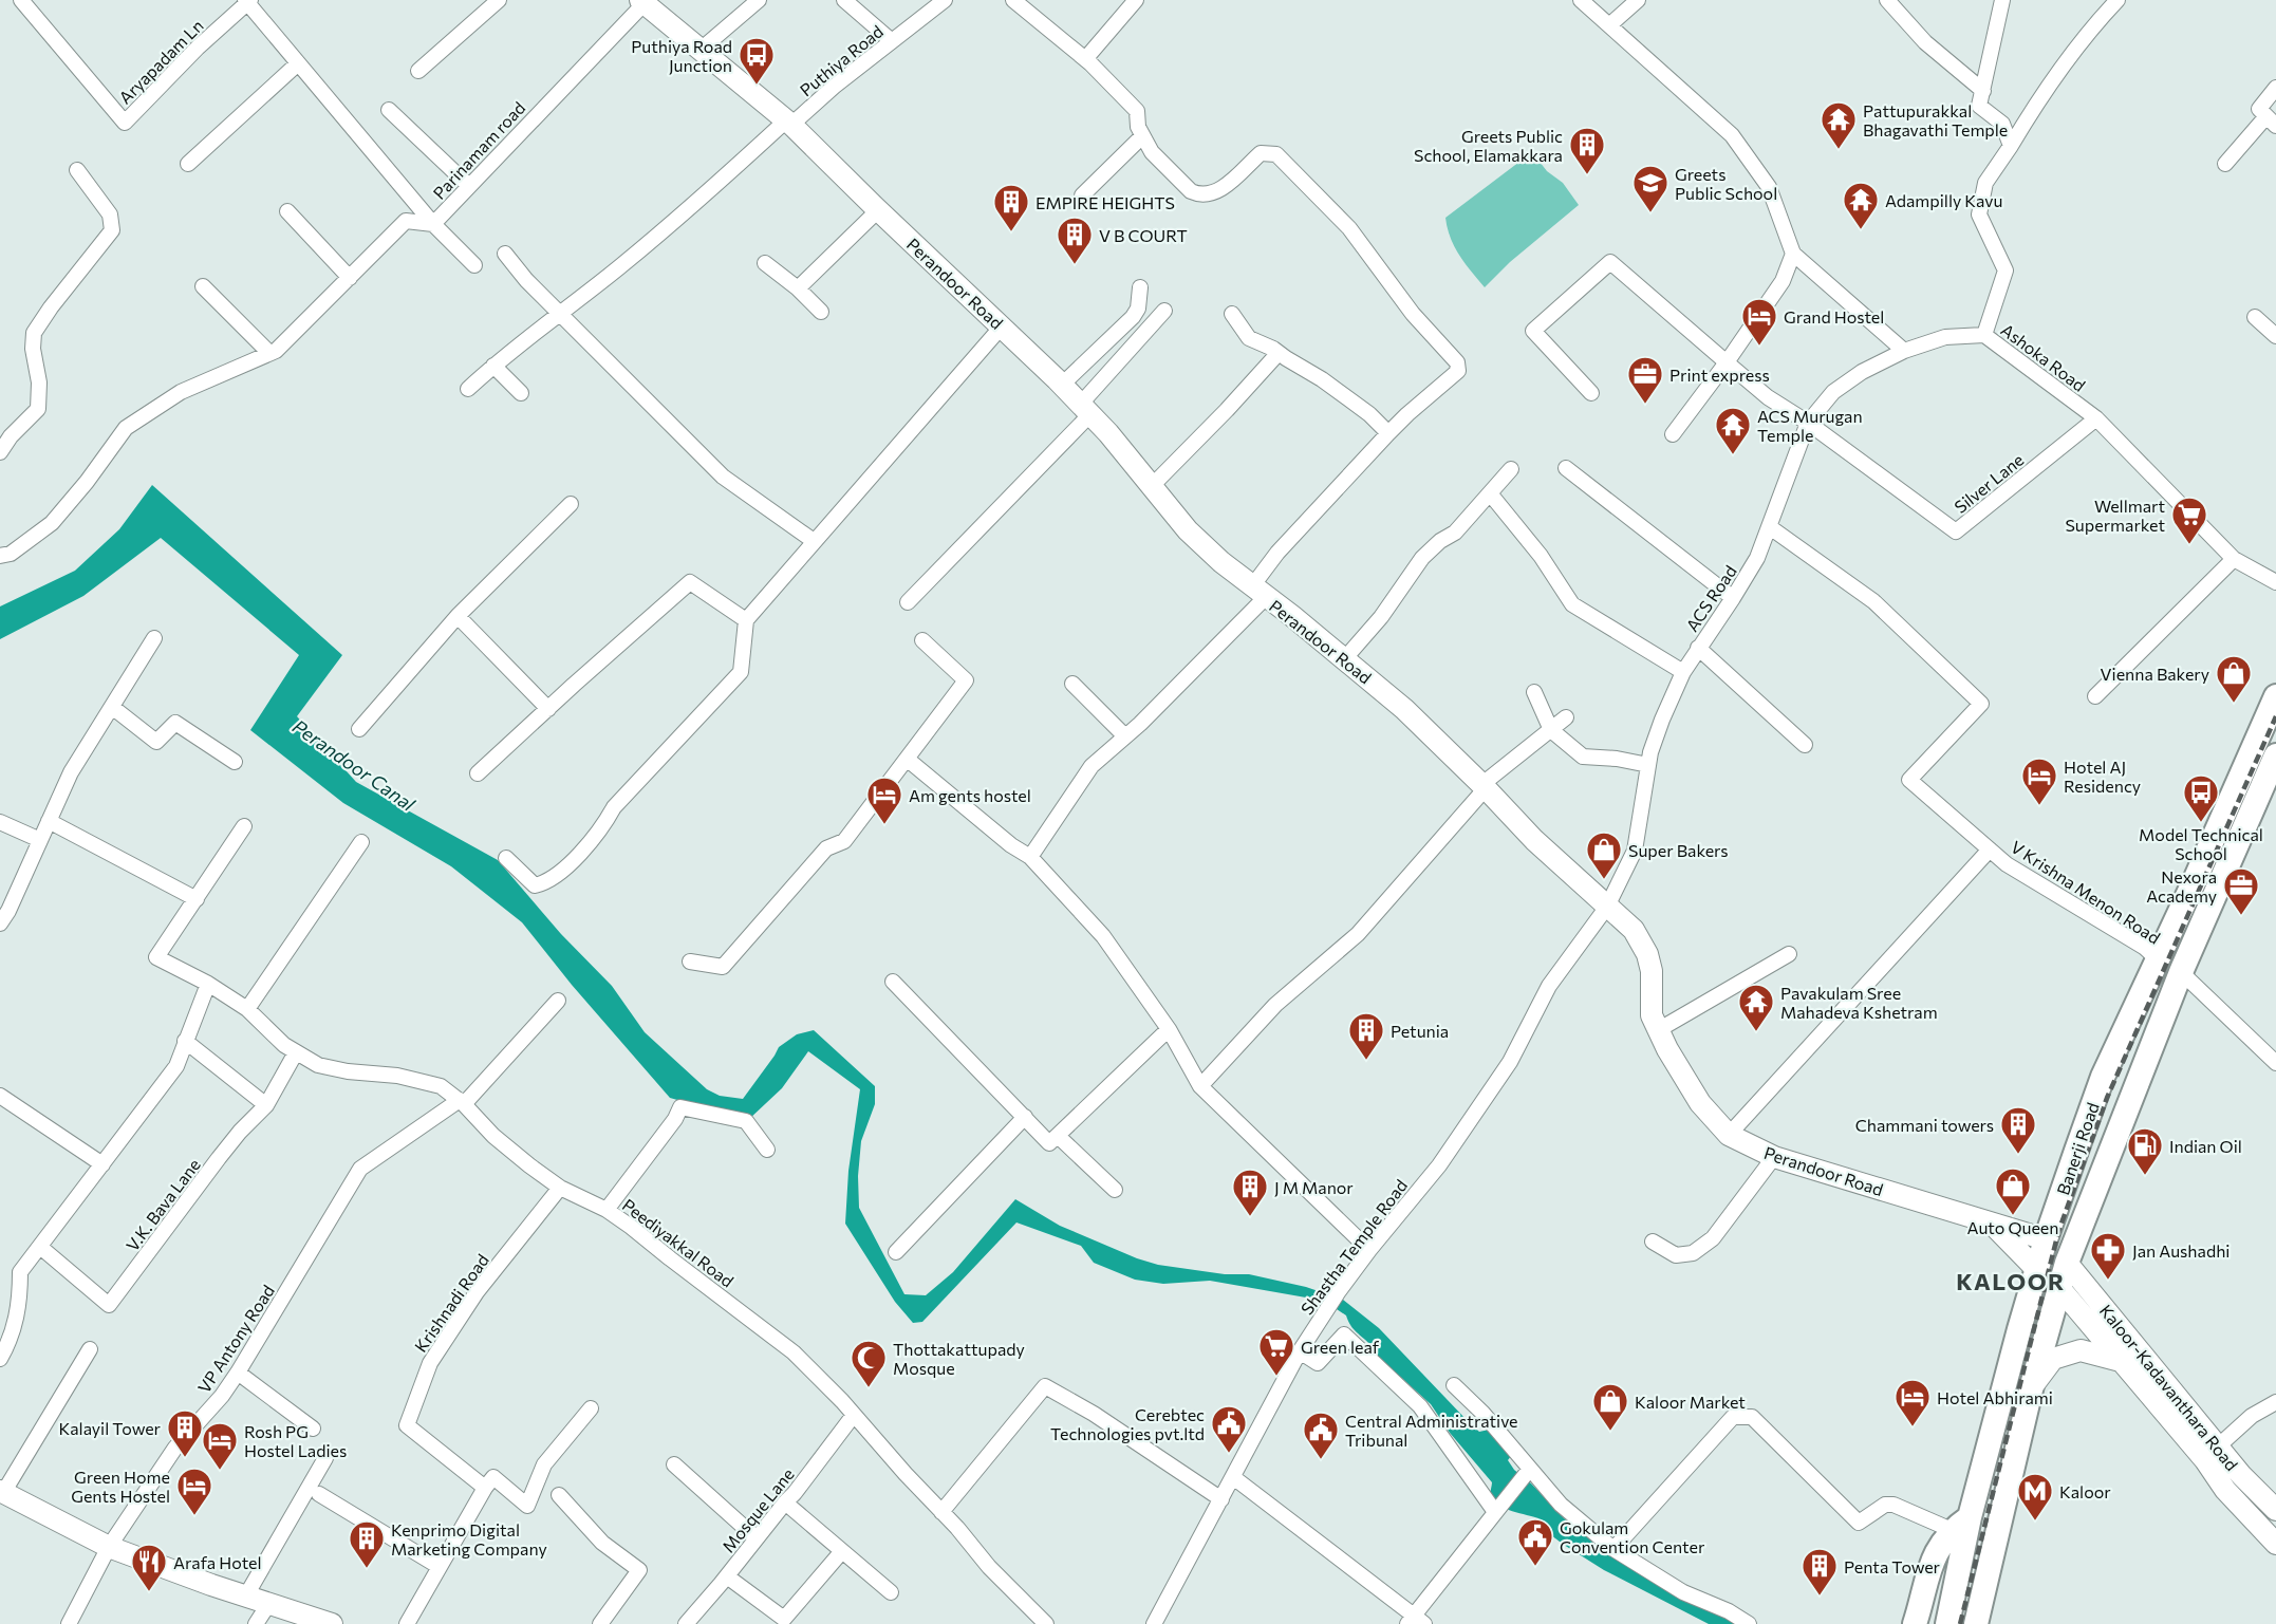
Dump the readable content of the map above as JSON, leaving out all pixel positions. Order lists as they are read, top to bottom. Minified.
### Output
{"streets":{"main road":["Perandoor Road","Banerji Road","Kaloor-Kadavanthara Road"],"street":["Puthiya Road","Aryapadam Ln","Parinamam road","Ashoka Road","Silver Lane","ACS Road","V Krishna Menon Road","V.K. Bava Lane","Peediyakkal Road","Shastha Temple Road","Krishnadi Road","VP Antony Road","Mosque Lane"]},"crossings":[["Puthiya Road","Perandoor Road"],["Parinamam road","Perandoor Road"],["Perandoor Road","ACS Road"],["Perandoor Road","Banerji Road"],["Perandoor Road","Shastha Temple Road"],["Ashoka Road","Silver Lane"],["Ashoka Road","ACS Road"],["Silver Lane","ACS Road"],["ACS Road","V Krishna Menon Road"],["ACS Road","Shastha Temple Road"],["V Krishna Menon Road","Banerji Road"],["Banerji Road","Kaloor-Kadavanthara Road"],["V.K. Bava Lane","Peediyakkal Road"],["Peediyakkal Road","Krishnadi Road"],["Peediyakkal Road","VP Antony Road"],["Peediyakkal Road","Mosque Lane"]],"districts":["KALOOR"],"water":["Perandoor Canal"],"places":{"bus stop":["Puthiya Road Junction","Model Technical School"],"temple":["Pattupurakkal Bhagavathi Temple","Adampilly Kavu","ACS Murugan Temple","Pavakulam Sree Mahadeva Kshetram"],"building":["Greets Public School, Elamakkara","EMPIRE HEIGHTS","V B COURT","Petunia","Chammani towers","J M Manor","Kalayil Tower","Kenprimo Digital Marketing Company","Penta Tower"],"school or university":["Greets Public School"],"hotel":["Grand Hostel","Hotel AJ Residency","Am gents hostel","Hotel Abhirami","Rosh PG Hostel Ladies","Green Home Gents Hostel"],"office":["Print express","Nexora Academy"],"supermarket":["Wellmart Supermarket","Green leaf"],"shop":["Vienna Bakery","Super Bakers","Auto Queen","Kaloor Market"],"fuel station":["Indian Oil"],"pharmacy":["Jan Aushadhi"],"mosque":["Thottakattupady Mosque"],"public building":["Cerebtec Technologies pvt.ltd","Central Administrative Tribunal","Gokulam Convention Center"],"metro station":["Kaloor"],"restaurant":["Arafa Hotel"]}}
